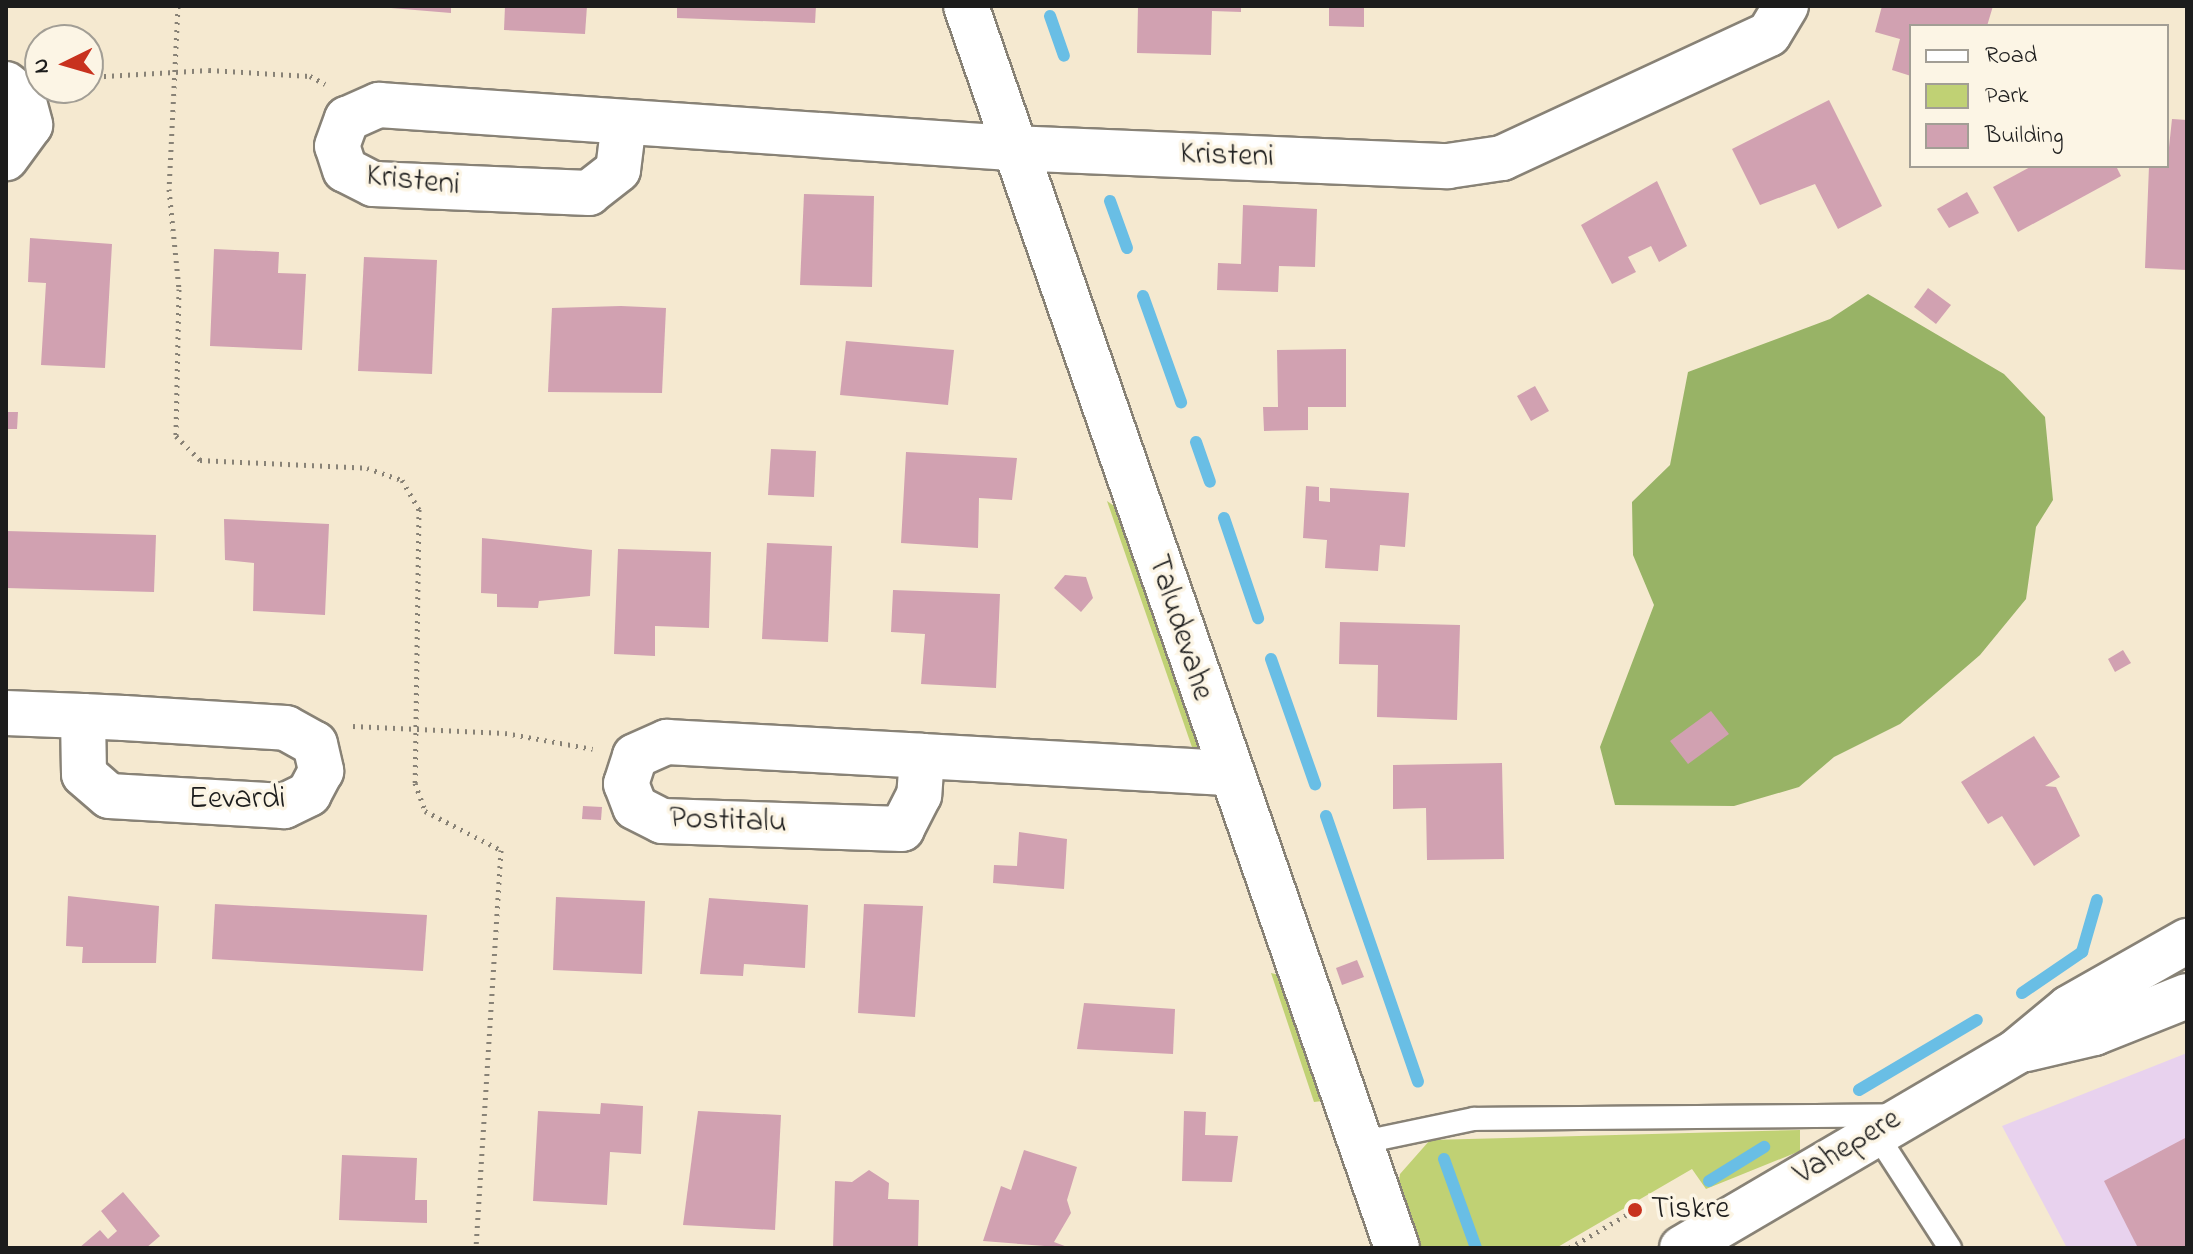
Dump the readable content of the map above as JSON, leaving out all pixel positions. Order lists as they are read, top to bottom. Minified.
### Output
{"streets":{"street":["Kristeni","Taludevahe","Eevardi","Postitalu","Vahepere"]},"crossings":[["Kristeni","Taludevahe"]],"places":["Tiskre"],"legend":["Road","Park","Building"],"north":"left"}
